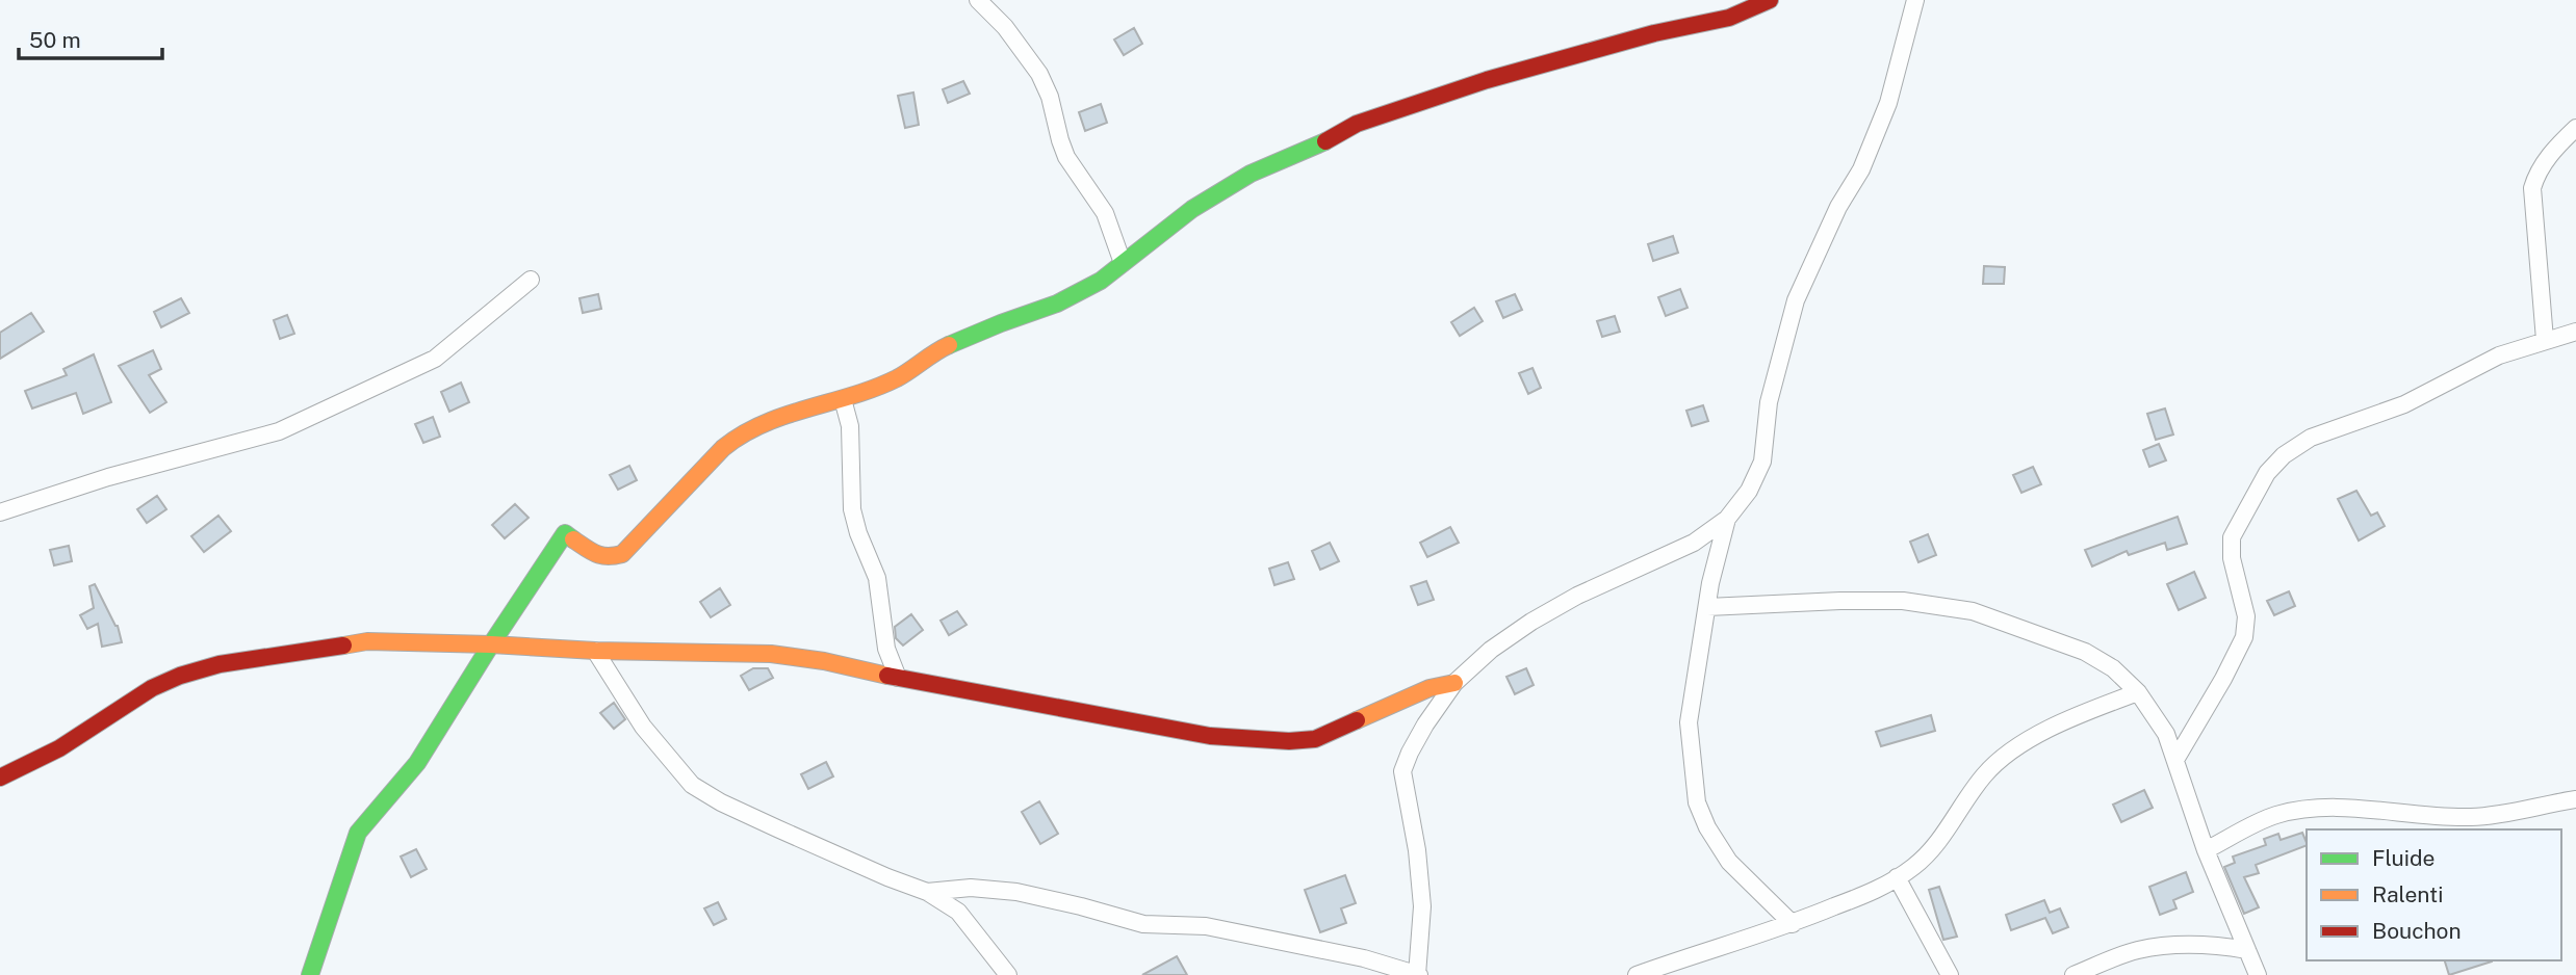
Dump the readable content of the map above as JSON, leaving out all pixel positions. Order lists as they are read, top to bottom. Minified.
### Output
{"legend":["Fluide","Ralenti","Bouchon"],"scale_bar":"50 m"}
